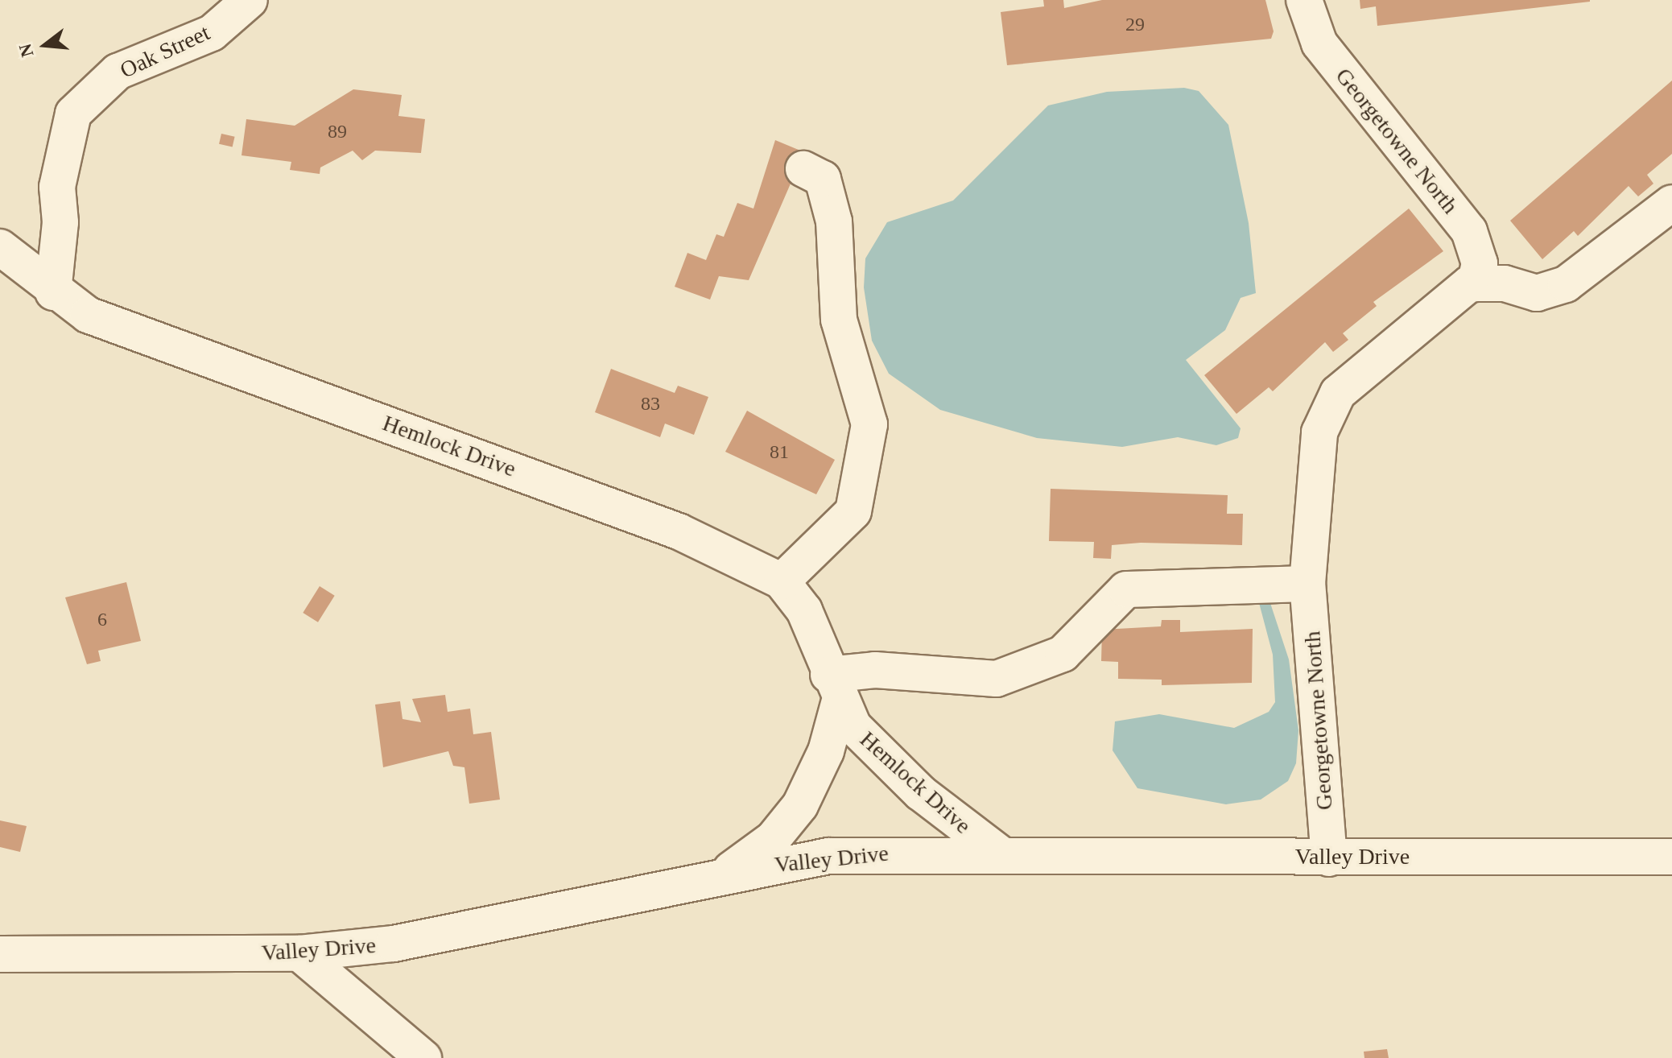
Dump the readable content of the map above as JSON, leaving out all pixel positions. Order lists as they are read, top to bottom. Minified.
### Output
{"streets":{"street":["Oak Street","Georgetowne North","Hemlock Drive","Valley Drive"]},"crossings":[["Oak Street","Hemlock Drive"],["Georgetowne North","Valley Drive"],["Hemlock Drive","Valley Drive"]],"house_numbers":["29","89","83","81","6"],"north":"left"}
